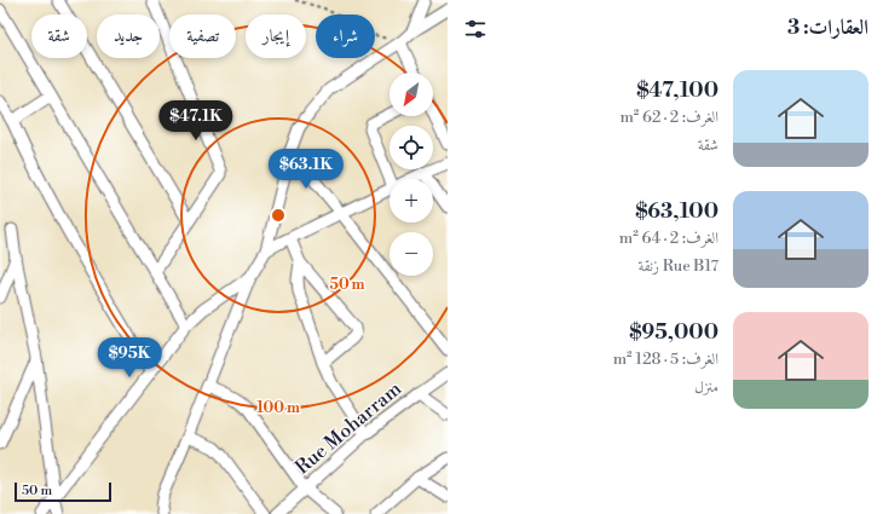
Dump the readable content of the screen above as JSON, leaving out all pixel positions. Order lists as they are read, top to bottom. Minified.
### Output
{"streets":{"street":["Rue Moharram"]},"scale_bar":"50 m","north":"bottom left","page":{"heading":"العقارات: 3","chip":["شراء","إيجار","تصفية","جديد","شقة"],"list":[{"name":"$47,100","note":"الغرف: 2 · 62 m² · شقة"},{"name":"$63,100","note":"الغرف: 2 · 64 m² · Rue B17 زنقة"},{"name":"$95,000","note":"الغرف: 5 · 128 m² · منزل"}],"map_buttons":["+","−"],"price":["$47.1K","$63.1K","$95K"],"scale":"50 m"},"rings":["50 m","100 m"]}
